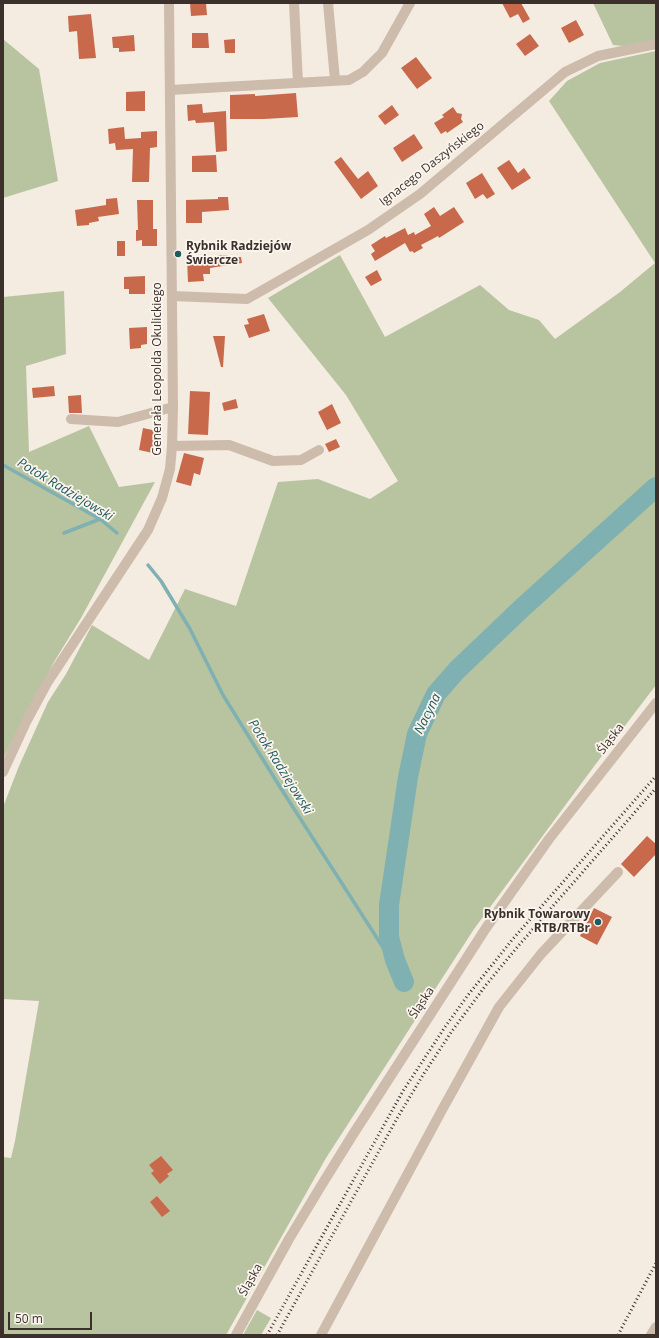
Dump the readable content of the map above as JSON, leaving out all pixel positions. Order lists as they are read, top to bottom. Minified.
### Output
{"streets":{"street":["Ignacego Daszyńskiego","Generała Leopolda Okulickiego","Śląska"]},"crossings":[["Ignacego Daszyńskiego","Generała Leopolda Okulickiego"]],"water":["Potok Radziejowski","Nacyna"],"places":["Rybnik Radziejów Świercze","Rybnik Towarowy RTB/RTBr"],"scale_bar":"50 m"}
